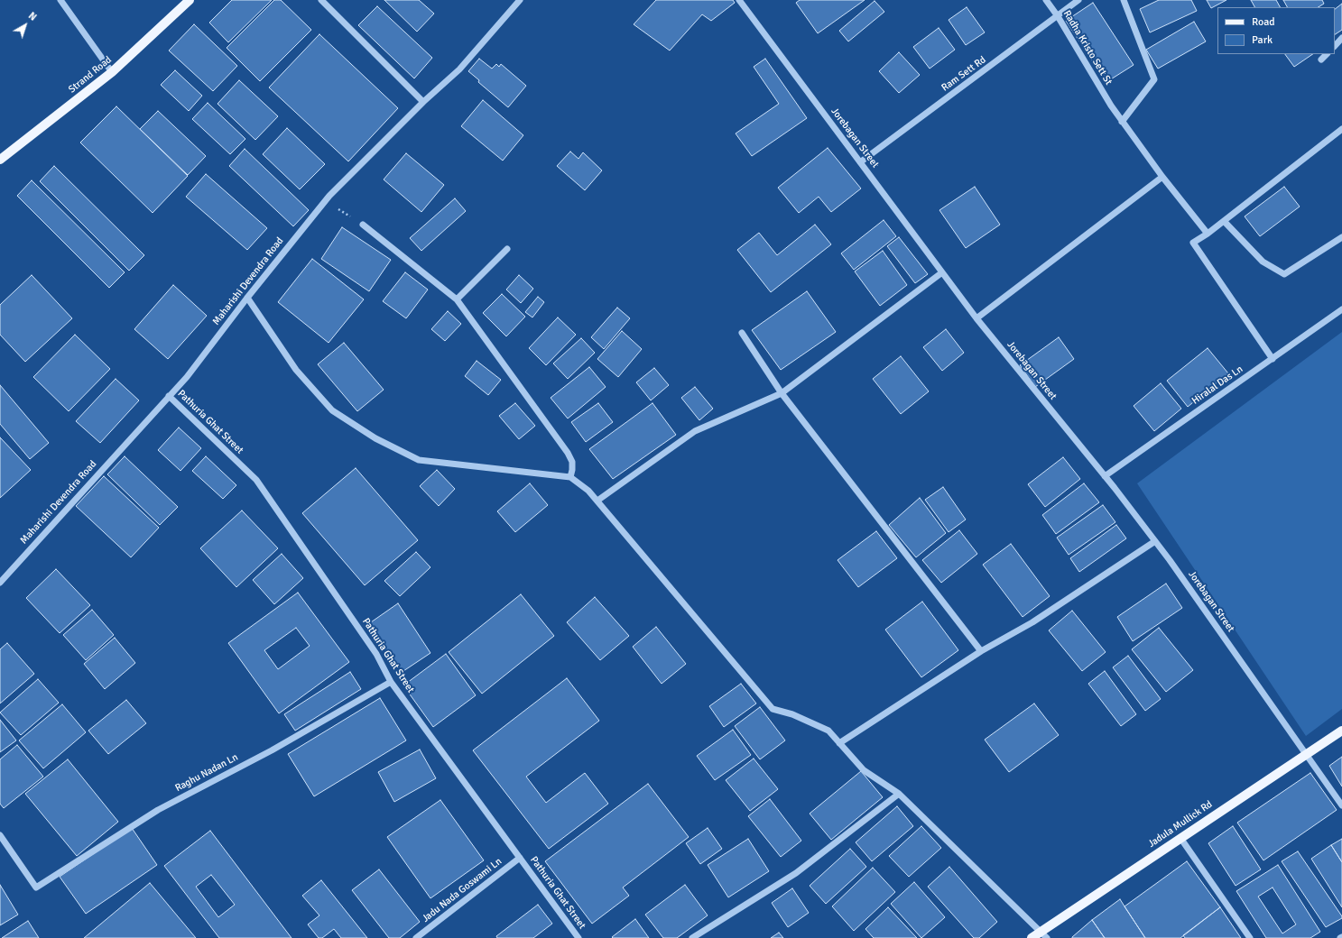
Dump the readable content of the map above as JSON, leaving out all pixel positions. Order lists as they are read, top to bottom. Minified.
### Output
{"streets":{"main road":["Strand Road","Jadula Mullick Rd"],"street":["Radha Kristo Sett St","Ram Sett Rd","Jorebagan Street","Maharishi Devendra Road","Hiralal Das Ln","Pathuria Ghat Street","Raghu Nadan Ln","Jadu Nada Goswami Ln"]},"crossings":[["Radha Kristo Sett St","Ram Sett Rd"],["Ram Sett Rd","Jorebagan Street"],["Jorebagan Street","Hiralal Das Ln"],["Jorebagan Street","Jadula Mullick Rd"],["Maharishi Devendra Road","Pathuria Ghat Street"],["Pathuria Ghat Street","Raghu Nadan Ln"],["Pathuria Ghat Street","Jadu Nada Goswami Ln"]],"legend":["Road","Park"],"north":"top right"}
